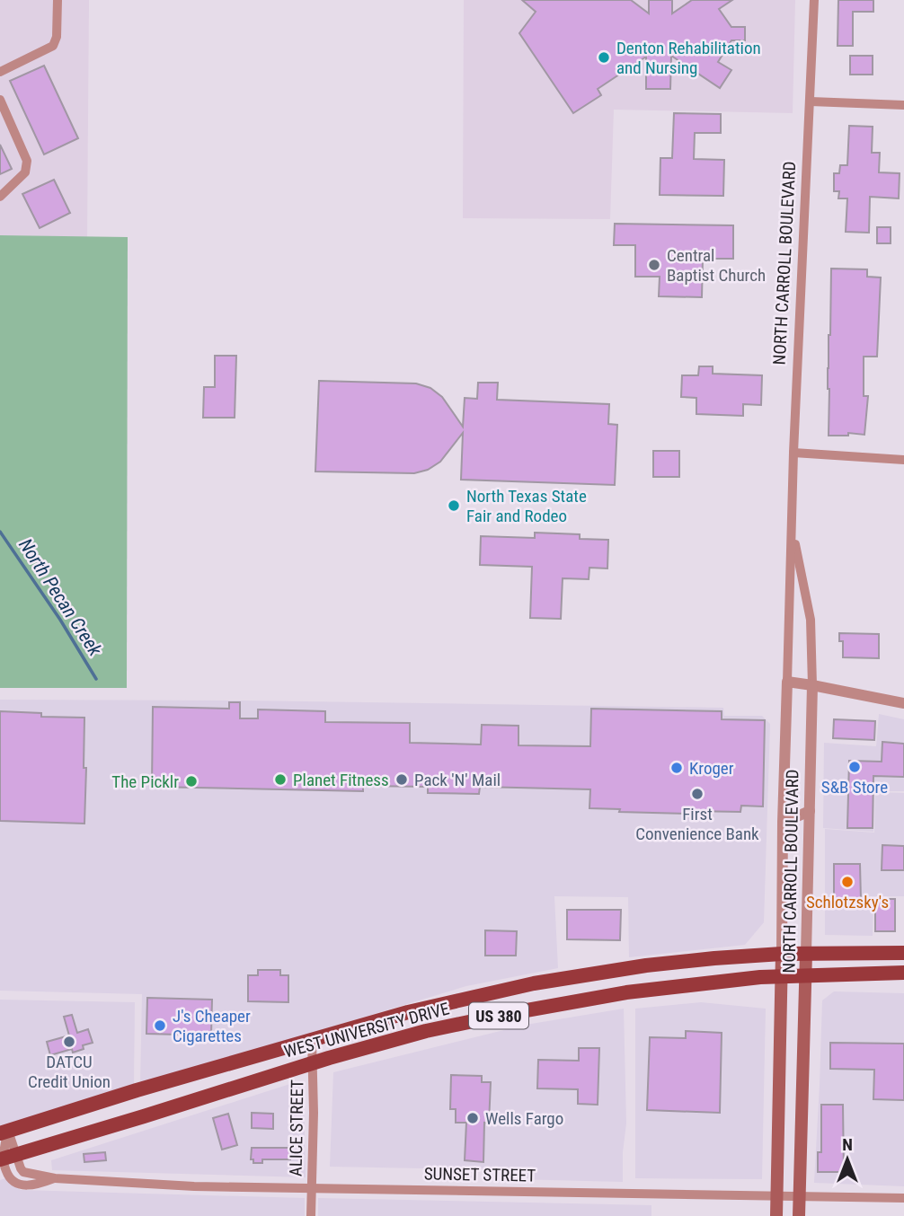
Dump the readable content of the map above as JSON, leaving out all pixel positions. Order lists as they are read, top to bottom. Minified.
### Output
{"streets":{"main road":["NORTH CARROLL BOULEVARD","US 380","WEST UNIVERSITY DRIVE"],"street":["ALICE STREET","SUNSET STREET"]},"crossings":[["NORTH CARROLL BOULEVARD","WEST UNIVERSITY DRIVE"],["NORTH CARROLL BOULEVARD","SUNSET STREET"],["WEST UNIVERSITY DRIVE","ALICE STREET"],["WEST UNIVERSITY DRIVE","SUNSET STREET"],["ALICE STREET","SUNSET STREET"]],"water":["North Pecan Creek"],"places":["Denton Rehabilitation and Nursing","Central Baptist Church","North Texas State Fair and Rodeo","S&B Store","Kroger","Planet Fitness","Pack 'N' Mail","The Picklr","First Convenience Bank","Schlotzsky's","J's Cheaper Cigarettes","DATCU Credit Union","Wells Fargo"],"north":"top"}
